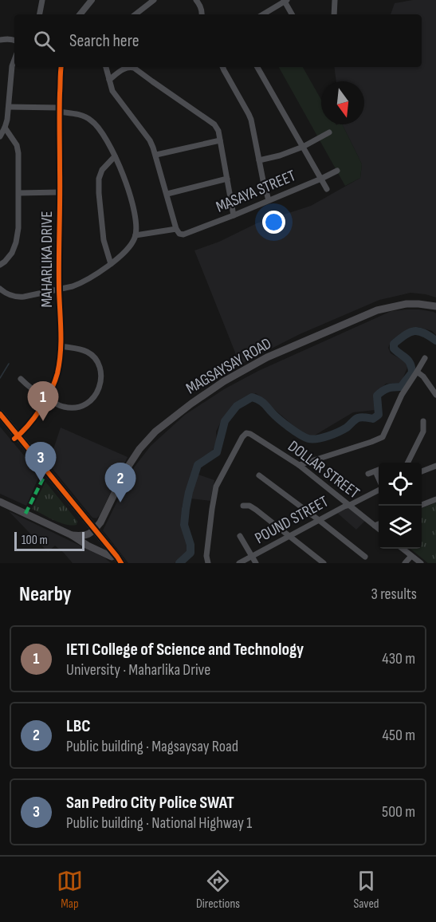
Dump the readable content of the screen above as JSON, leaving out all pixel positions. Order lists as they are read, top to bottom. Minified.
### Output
{"streets":{"main road":["MAGSAYSAY ROAD"],"street":["MASAYA STREET","MAHARLIKA DRIVE","DOLLAR STREET","POUND STREET"]},"crossings":[["DOLLAR STREET","POUND STREET"]],"scale_bar":"100 m","north":"bottom","page":{"search":"Search here","pins":["1","3","2"],"scale":"100 m","heading":["Nearby","3 results"],"list":[{"mark":"1","name":"IETI College of Science and Technology","note":"University · Maharlika Drive","value":"430 m"},{"mark":"2","name":"LBC","note":"Public building · Magsaysay Road","value":"450 m"},{"mark":"3","name":"San Pedro City Police SWAT","note":"Public building · National Highway 1","value":"500 m"}],"nav":["Map","Directions","Saved"]}}
